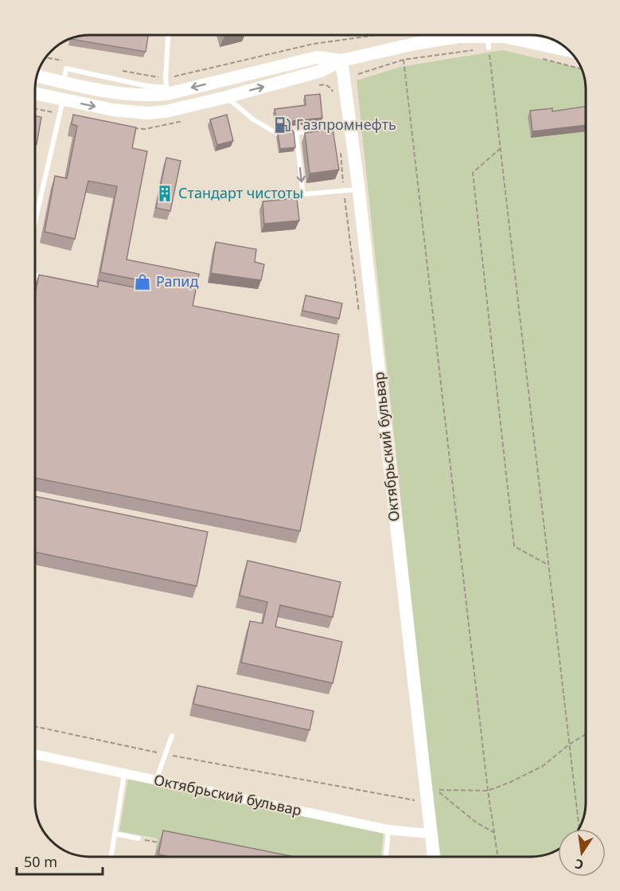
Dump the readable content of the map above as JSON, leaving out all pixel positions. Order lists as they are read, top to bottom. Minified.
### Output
{"streets":{"main road":["Октябрьский бульвар"]},"places":{"fuel station":["Газпромнефть"],"building":["Стандарт чистоты"],"shop":["Рапид"]},"scale_bar":"50 m","north":"bottom"}
